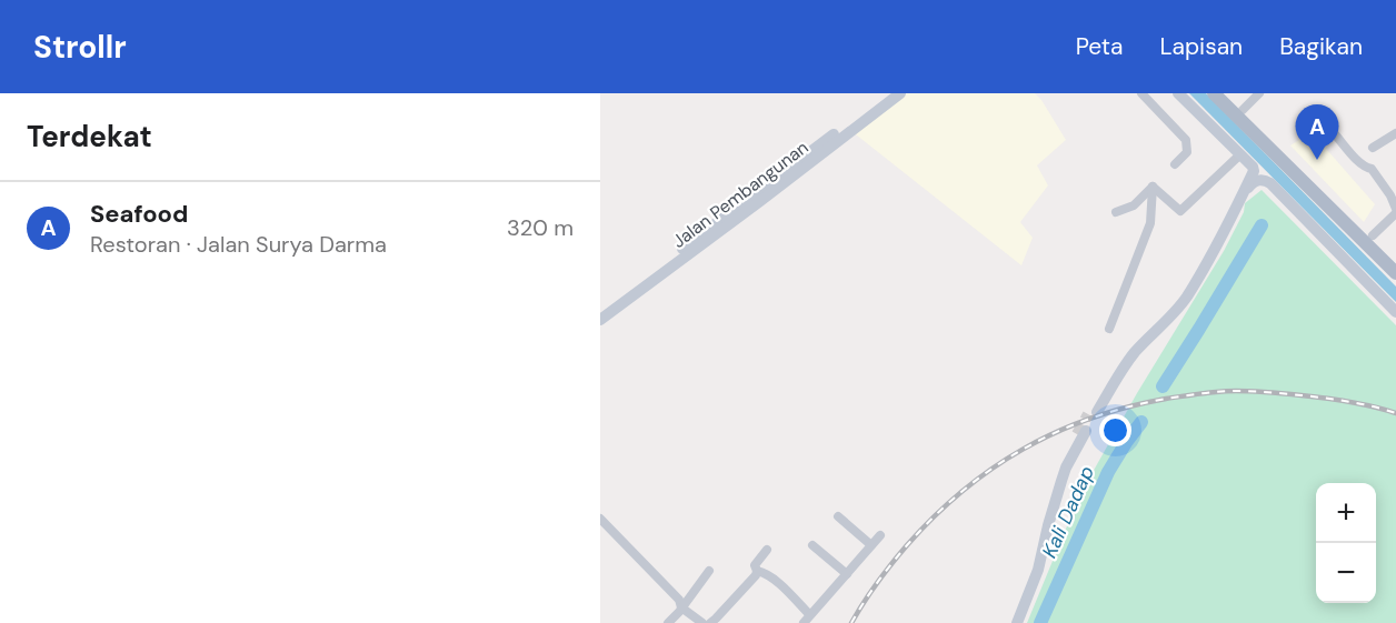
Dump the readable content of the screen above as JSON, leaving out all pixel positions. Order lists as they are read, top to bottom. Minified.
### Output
{"streets":{"main road":["Jalan Pembangunan"]},"water":["Kali Dadap"],"page":{"header":"Strollr","nav":["Peta","Lapisan","Bagikan"],"heading":"Terdekat","pins":"A","list":[{"mark":"A","name":"Seafood","note":"Restoran · Jalan Surya Darma","value":"320 m"}],"map_buttons":["+","−"]}}
